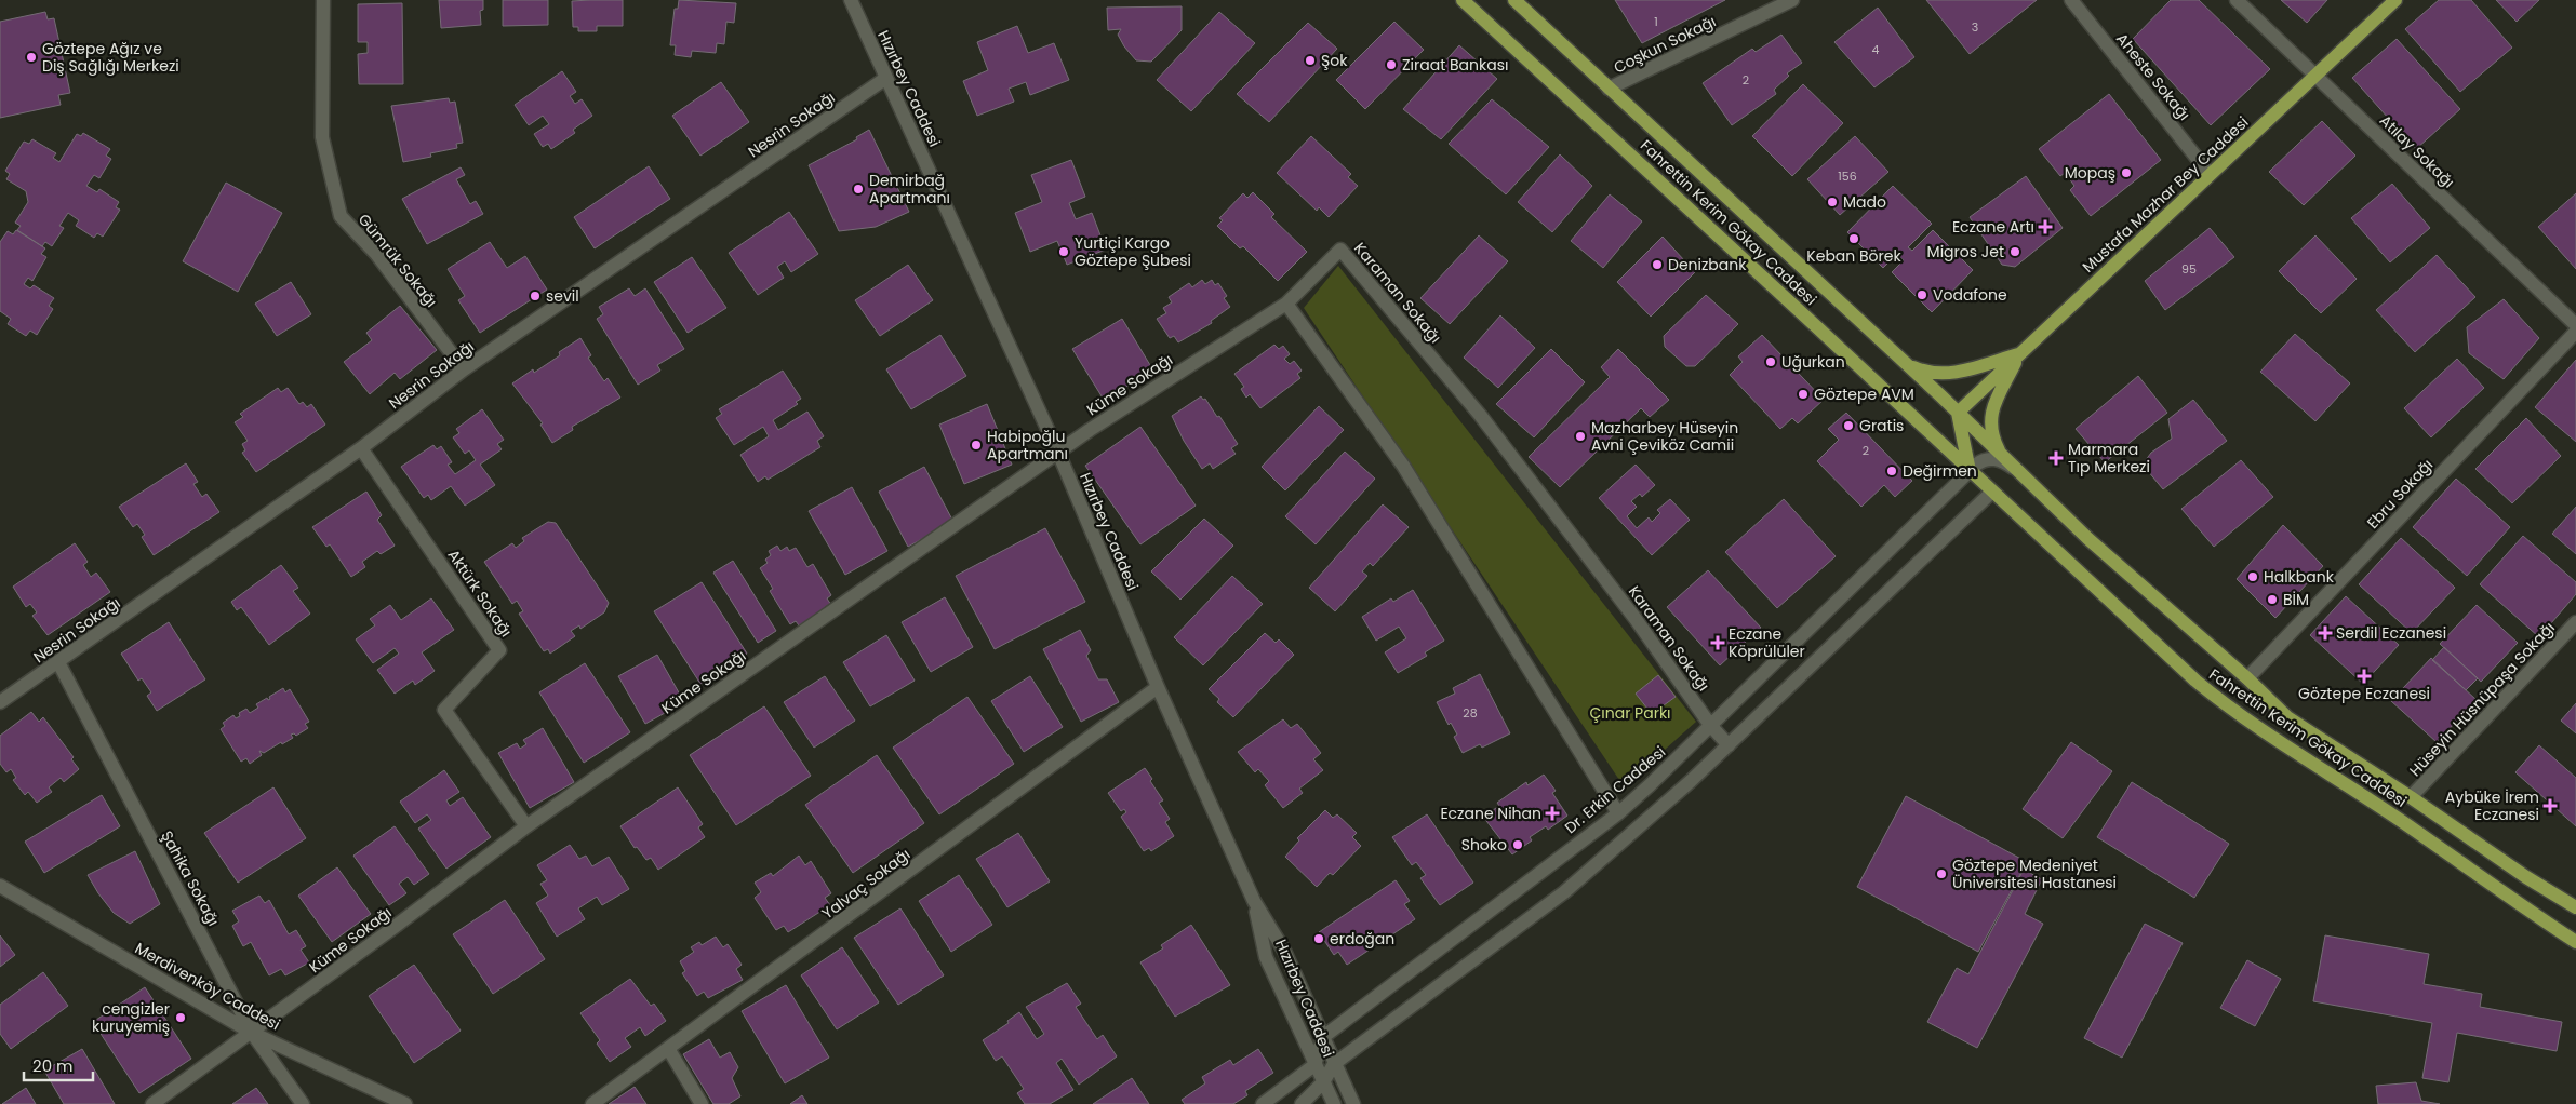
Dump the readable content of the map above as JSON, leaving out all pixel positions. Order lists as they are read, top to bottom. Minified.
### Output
{"streets":{"main road":["Mustafa Mazhar Bey Caddesi","Fahrettin Kerim Gökay Caddesi"],"street":["Coşkun Sokağı","Aheste Sokağı","Hızırbey Caddesi","Nesrin Sokağı","Atılay Sokağı","Gümrük Sokağı","Karaman Sokağı","Küme Sokağı","Ebru Sokağı","Aktürk Sokağı","Hüseyin Hüsnüpaşa Sokağı","Dr. Erkin Caddesi","Şahika Sokağı","Yalvaç Sokağı","Merdivenköy Caddesi"]},"crossings":[["Coşkun Sokağı","Fahrettin Kerim Gökay Caddesi"],["Aheste Sokağı","Mustafa Mazhar Bey Caddesi"],["Hızırbey Caddesi","Nesrin Sokağı"],["Hızırbey Caddesi","Küme Sokağı"],["Hızırbey Caddesi","Dr. Erkin Caddesi"],["Hızırbey Caddesi","Yalvaç Sokağı"],["Nesrin Sokağı","Gümrük Sokağı"],["Nesrin Sokağı","Aktürk Sokağı"],["Nesrin Sokağı","Şahika Sokağı"],["Atılay Sokağı","Mustafa Mazhar Bey Caddesi"],["Mustafa Mazhar Bey Caddesi","Fahrettin Kerim Gökay Caddesi"],["Fahrettin Kerim Gökay Caddesi","Ebru Sokağı"],["Fahrettin Kerim Gökay Caddesi","Hüseyin Hüsnüpaşa Sokağı"],["Fahrettin Kerim Gökay Caddesi","Dr. Erkin Caddesi"],["Karaman Sokağı","Küme Sokağı"],["Karaman Sokağı","Dr. Erkin Caddesi"],["Küme Sokağı","Aktürk Sokağı"],["Küme Sokağı","Şahika Sokağı"],["Küme Sokağı","Merdivenköy Caddesi"],["Şahika Sokağı","Merdivenköy Caddesi"]],"parks":["Çınar Parkı"],"places":{"other":["Göztepe Ağız ve Diş Sağlığı Merkezi","Şok","Ziraat Bankası","Mopaş","Demirbağ Apartmanı","Mado","Keban Börek","Yurtiçi Kargo Göztepe Şubesi","Migros Jet","Denizbank","Vodafone","sevil","Uğurkan","Göztepe AVM","Gratis","Mazharbey Hüseyin Avni Çeviköz Camii","Habipoğlu Apartmanı","Değirmen","Halkbank","BİM","Shoko","Göztepe Medeniyet Üniversitesi Hastanesi","erdoğan","cengizler kuruyemiş"],"health":["Eczane Artı","Marmara Tıp Merkezi","Serdil Eczanesi","Eczane Köprülüler","Göztepe Eczanesi","Aybüke İrem Eczanesi","Eczane Nihan"]},"house_numbers":["1","3","4","2","156","95","2","28"],"scale_bar":"20 m"}
